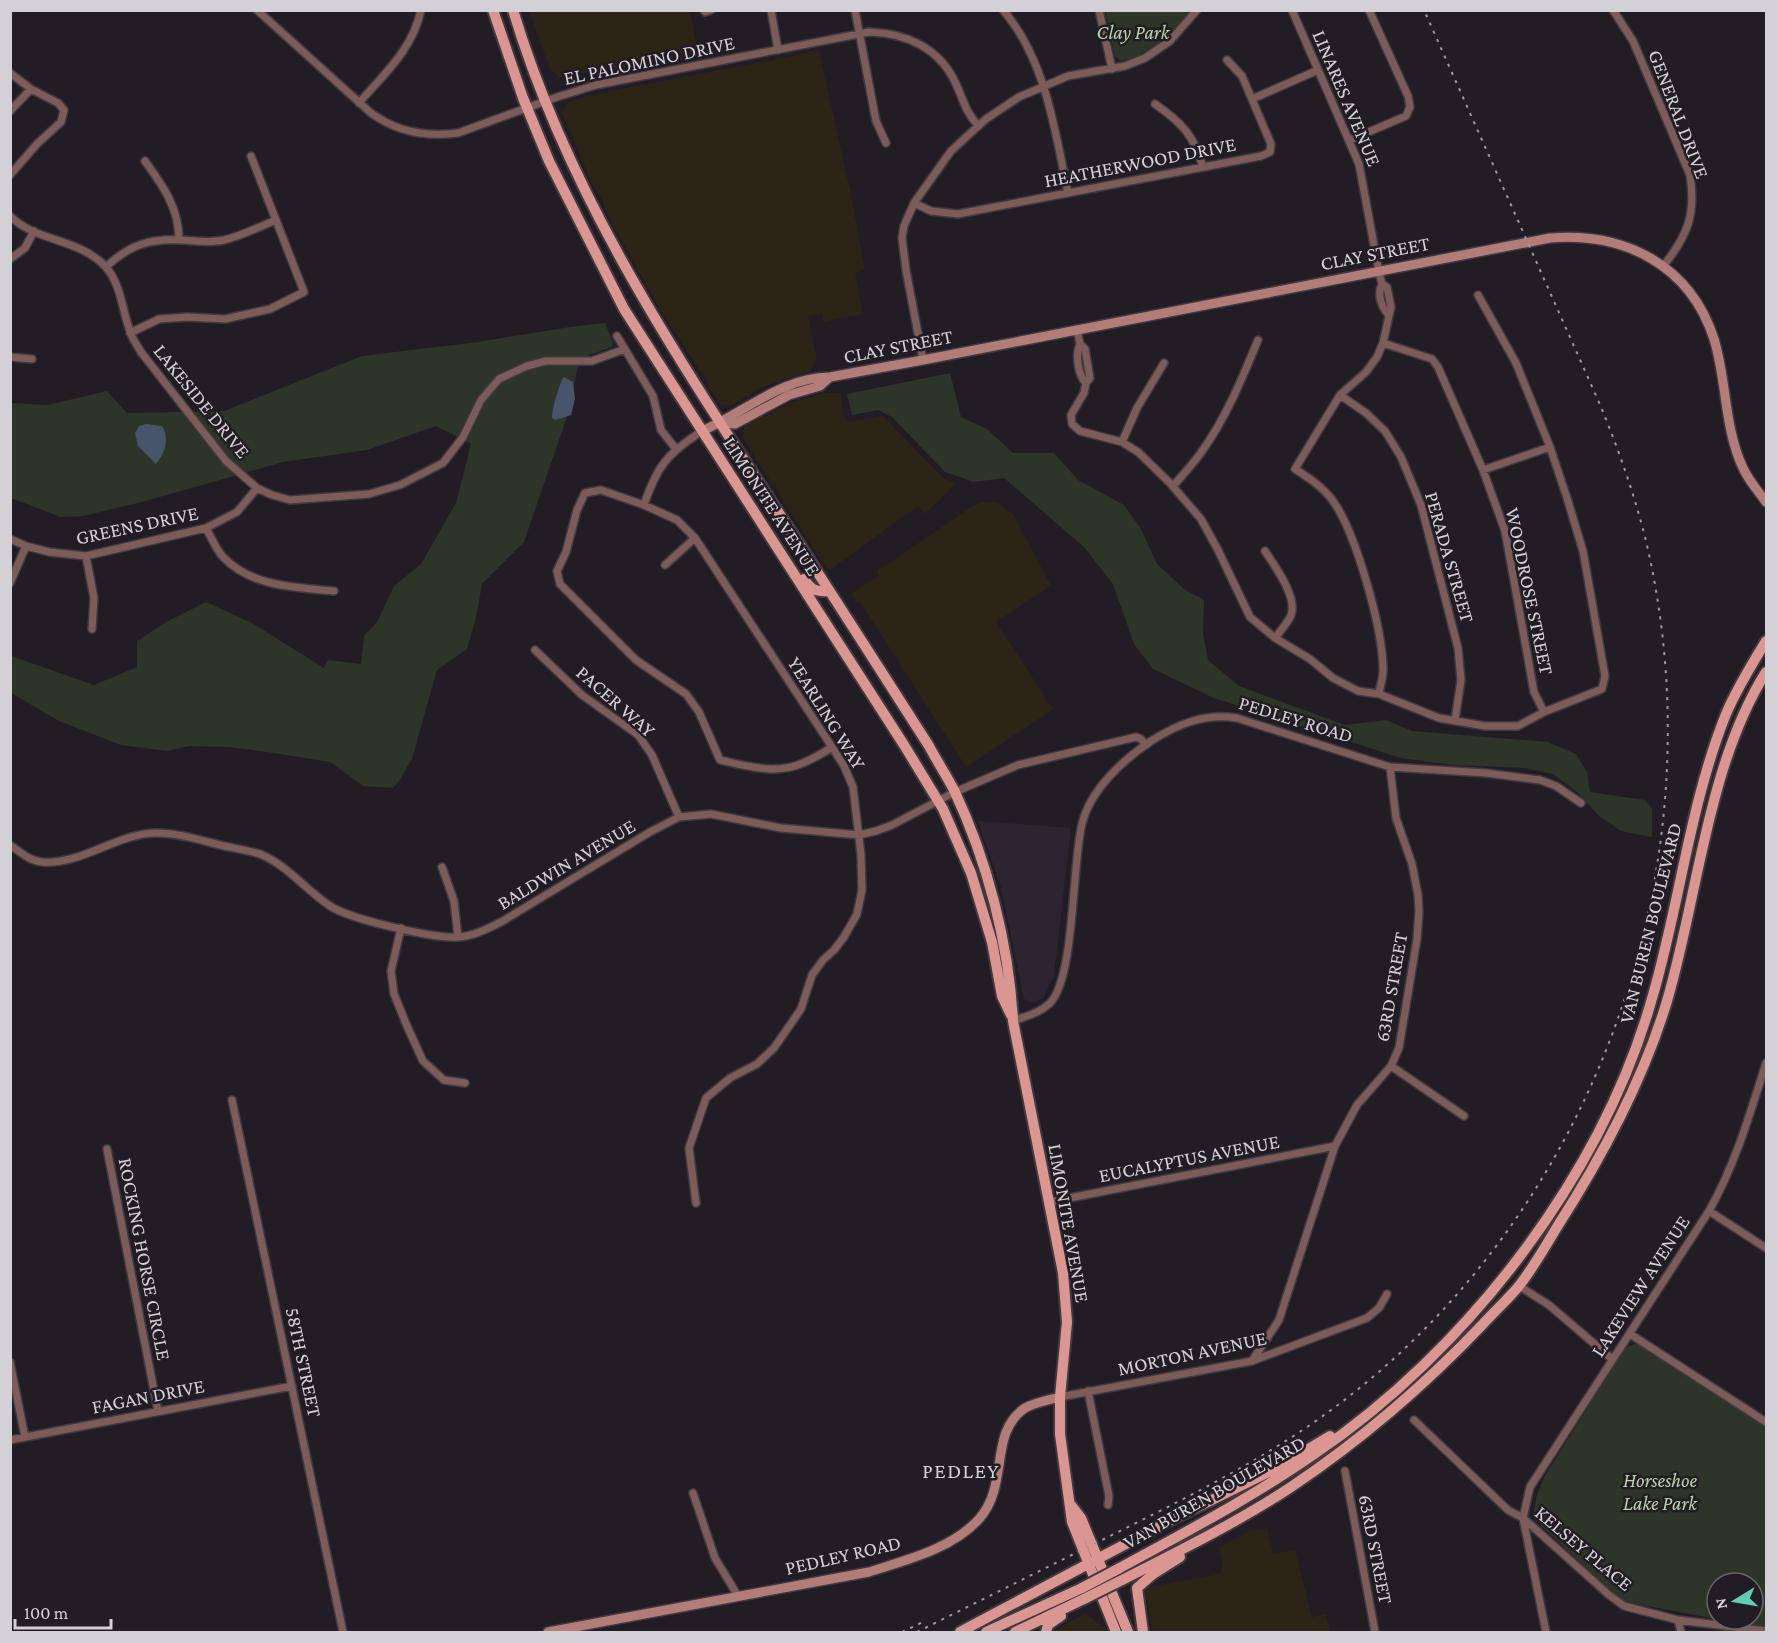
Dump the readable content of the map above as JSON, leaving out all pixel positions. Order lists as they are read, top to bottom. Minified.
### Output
{"streets":{"main road":["CLAY STREET","LIMONITE AVENUE","PEDLEY ROAD","VAN BUREN BOULEVARD"],"street":["EL PALOMINO DRIVE","LINARES AVENUE","GENERAL DRIVE","HEATHERWOOD DRIVE","LAKESIDE DRIVE","GREENS DRIVE","PERADA STREET","WOODROSE STREET","PACER WAY","YEARLING WAY","BALDWIN AVENUE","63RD STREET","EUCALYPTUS AVENUE","ROCKING HORSE CIRCLE","LAKEVIEW AVENUE","MORTON AVENUE","58TH STREET","FAGAN DRIVE","KELSEY PLACE"]},"crossings":[["EL PALOMINO DRIVE","LIMONITE AVENUE"],["LINARES AVENUE","CLAY STREET"],["LINARES AVENUE","PERADA STREET"],["LINARES AVENUE","WOODROSE STREET"],["GENERAL DRIVE","CLAY STREET"],["CLAY STREET","LIMONITE AVENUE"],["CLAY STREET","YEARLING WAY"],["LAKESIDE DRIVE","GREENS DRIVE"],["LIMONITE AVENUE","PEDLEY ROAD"],["LIMONITE AVENUE","BALDWIN AVENUE"],["LIMONITE AVENUE","EUCALYPTUS AVENUE"],["LIMONITE AVENUE","MORTON AVENUE"],["PACER WAY","BALDWIN AVENUE"],["YEARLING WAY","BALDWIN AVENUE"],["PEDLEY ROAD","BALDWIN AVENUE"],["PEDLEY ROAD","63RD STREET"],["PEDLEY ROAD","MORTON AVENUE"],["63RD STREET","EUCALYPTUS AVENUE"],["63RD STREET","MORTON AVENUE"],["ROCKING HORSE CIRCLE","FAGAN DRIVE"],["LAKEVIEW AVENUE","KELSEY PLACE"],["58TH STREET","FAGAN DRIVE"]],"districts":["PEDLEY"],"parks":["Clay Park","Horseshoe Lake Park"],"scale_bar":"100 m","north":"left"}
